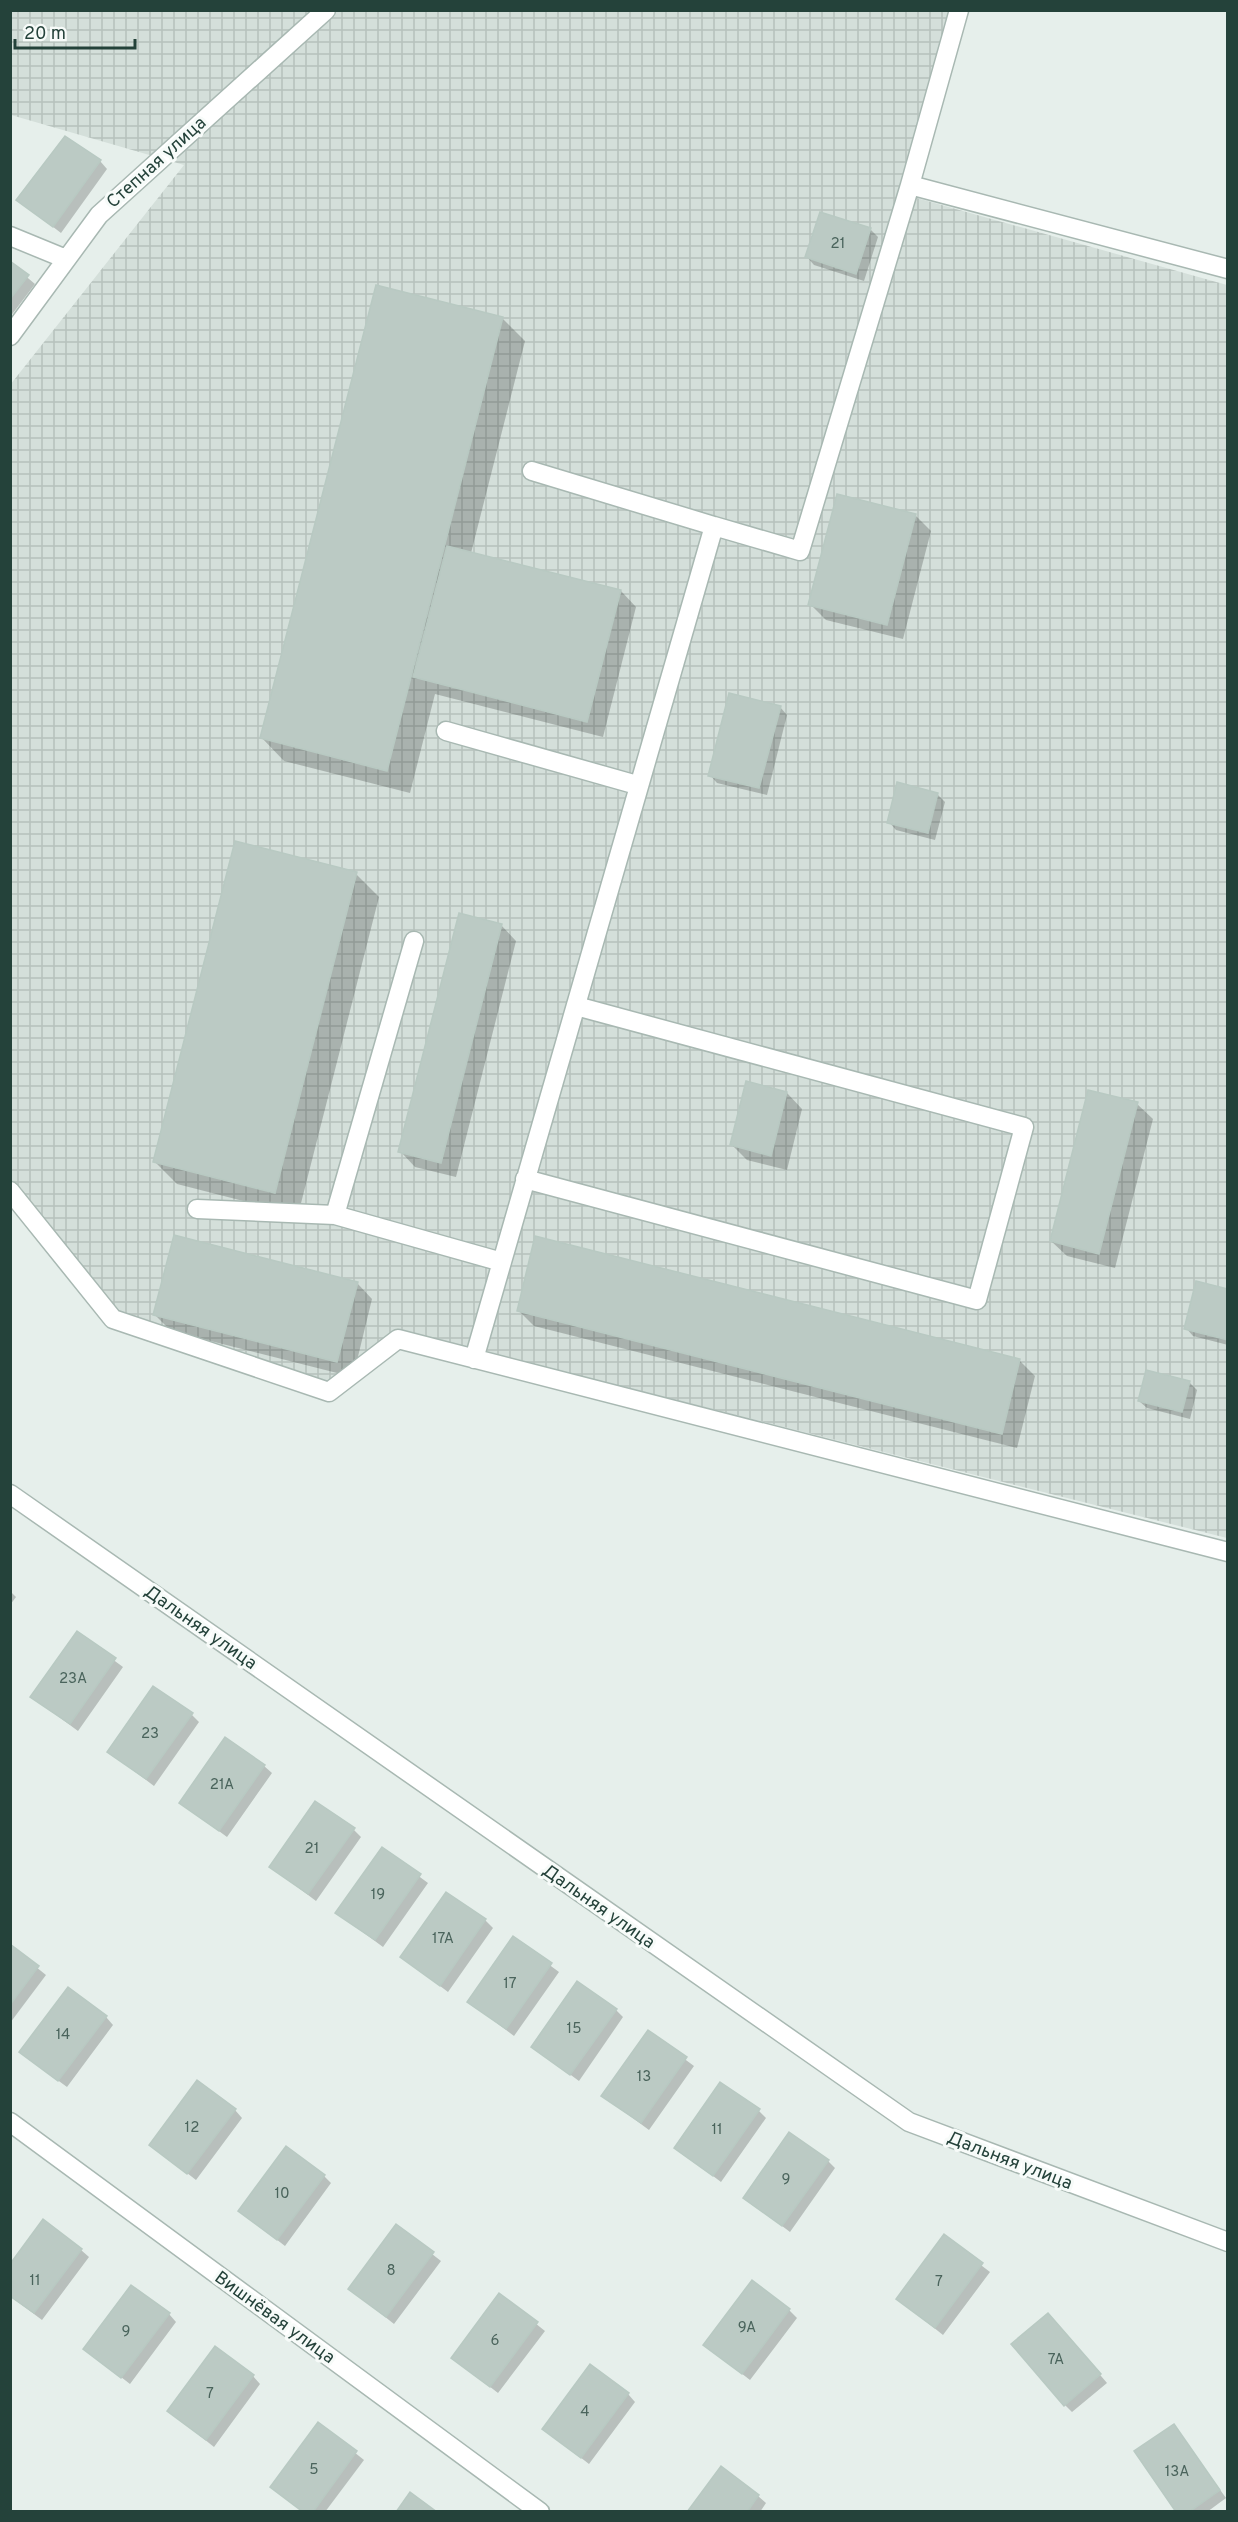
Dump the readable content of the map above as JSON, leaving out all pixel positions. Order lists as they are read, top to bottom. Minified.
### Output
{"streets":{"street":["Степная улица","Дальняя улица","Вишнёвая улица"]},"house_numbers":["21","23А","23","21А","21","19","17А","17","15","14","13","12","11","9","10","8","11","7","9А","9","6","7А","7","4","5","13А"],"scale_bar":"20 m"}
